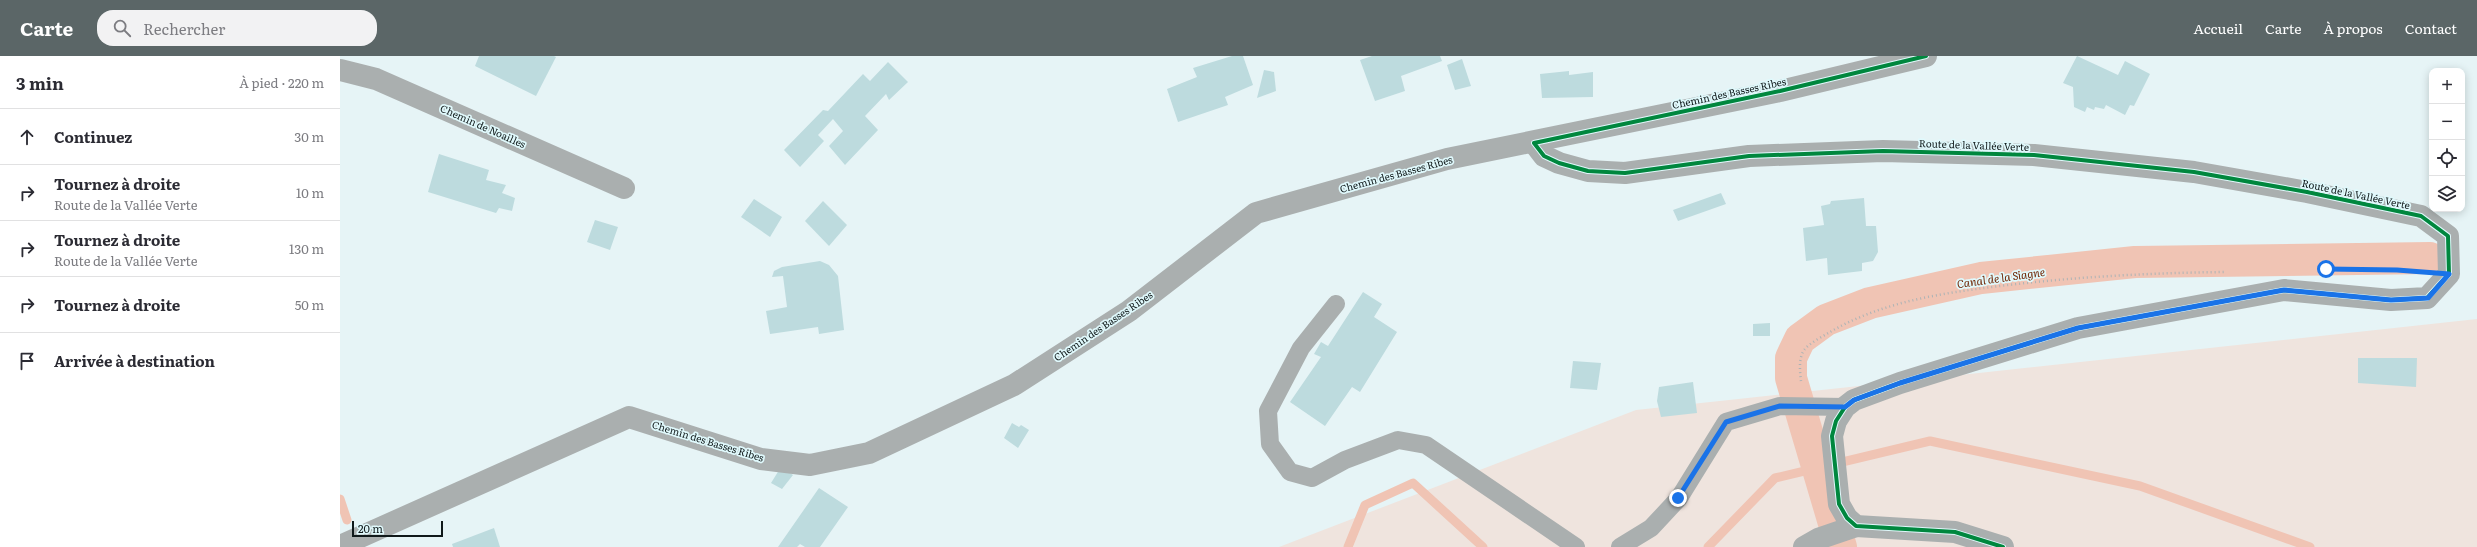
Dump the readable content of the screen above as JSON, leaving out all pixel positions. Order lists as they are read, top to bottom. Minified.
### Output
{"streets":{"street":["Chemin des Basses Ribes","Chemin de Noailles","Route de la Vallée Verte"]},"crossings":[["Chemin des Basses Ribes","Route de la Vallée Verte"]],"water":["Canal de la Siagne"],"scale_bar":"20 m","page":{"header":"Carte","search":"Rechercher","nav":["Accueil","Carte","À propos","Contact"],"heading":["3 min","À pied · 220 m"],"map_buttons":["+","−"],"list":[["Continuez","30 m"],["Tournez à droite","Route de la Vallée Verte","10 m"],["Tournez à droite","Route de la Vallée Verte","130 m"],["Tournez à droite","50 m"],"Arrivée à destination"],"scale":"20 m"}}
